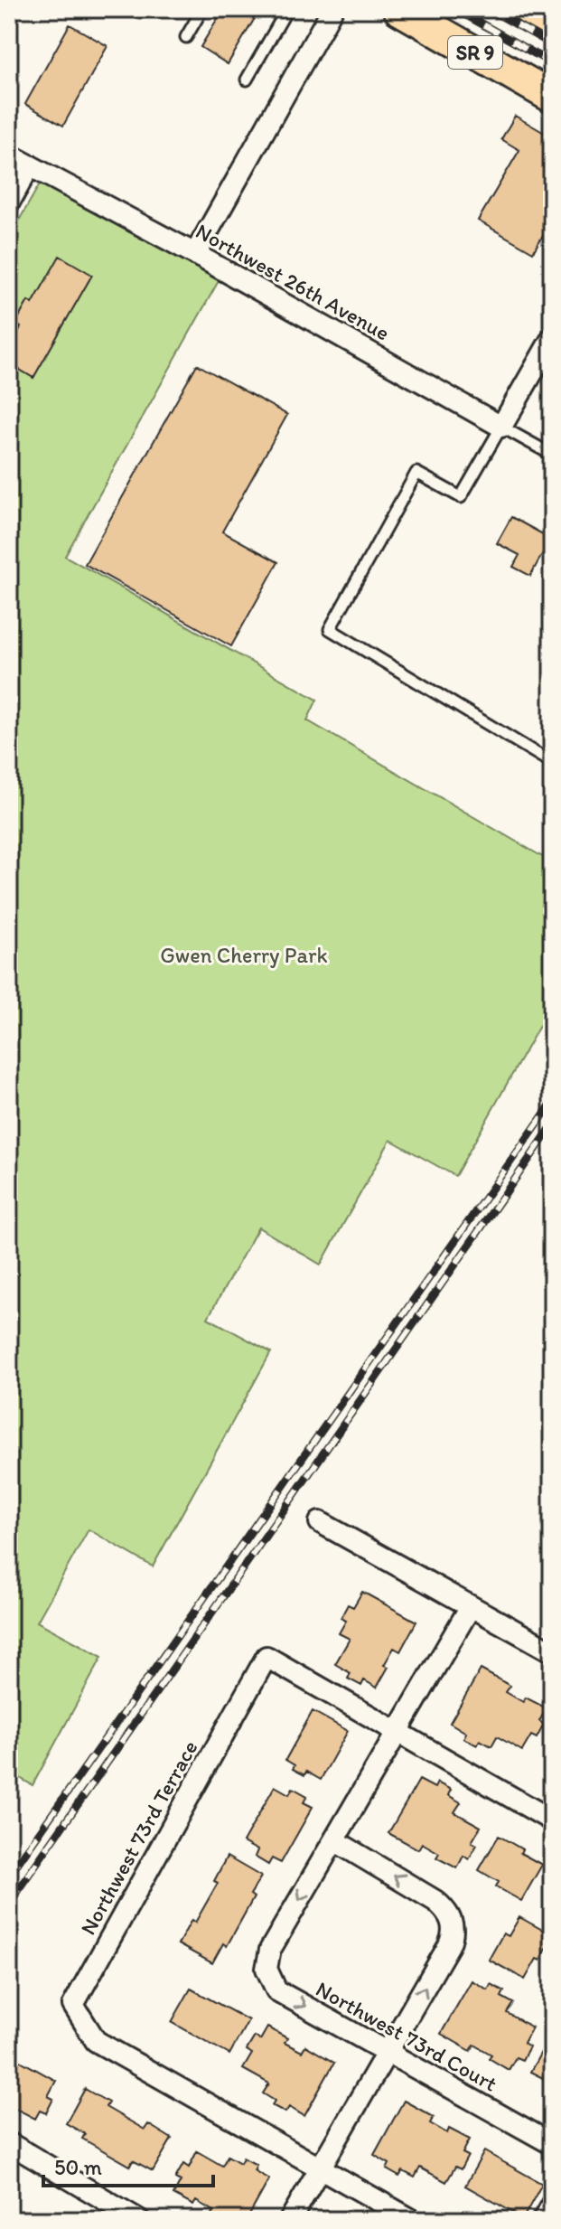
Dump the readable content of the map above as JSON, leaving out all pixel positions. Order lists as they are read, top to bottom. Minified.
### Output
{"streets":{"main road":["SR 9"],"street":["Northwest 26th Avenue","Northwest 73rd Terrace","Northwest 73rd Court"]},"parks":["Gwen Cherry Park"],"scale_bar":"50 m"}
